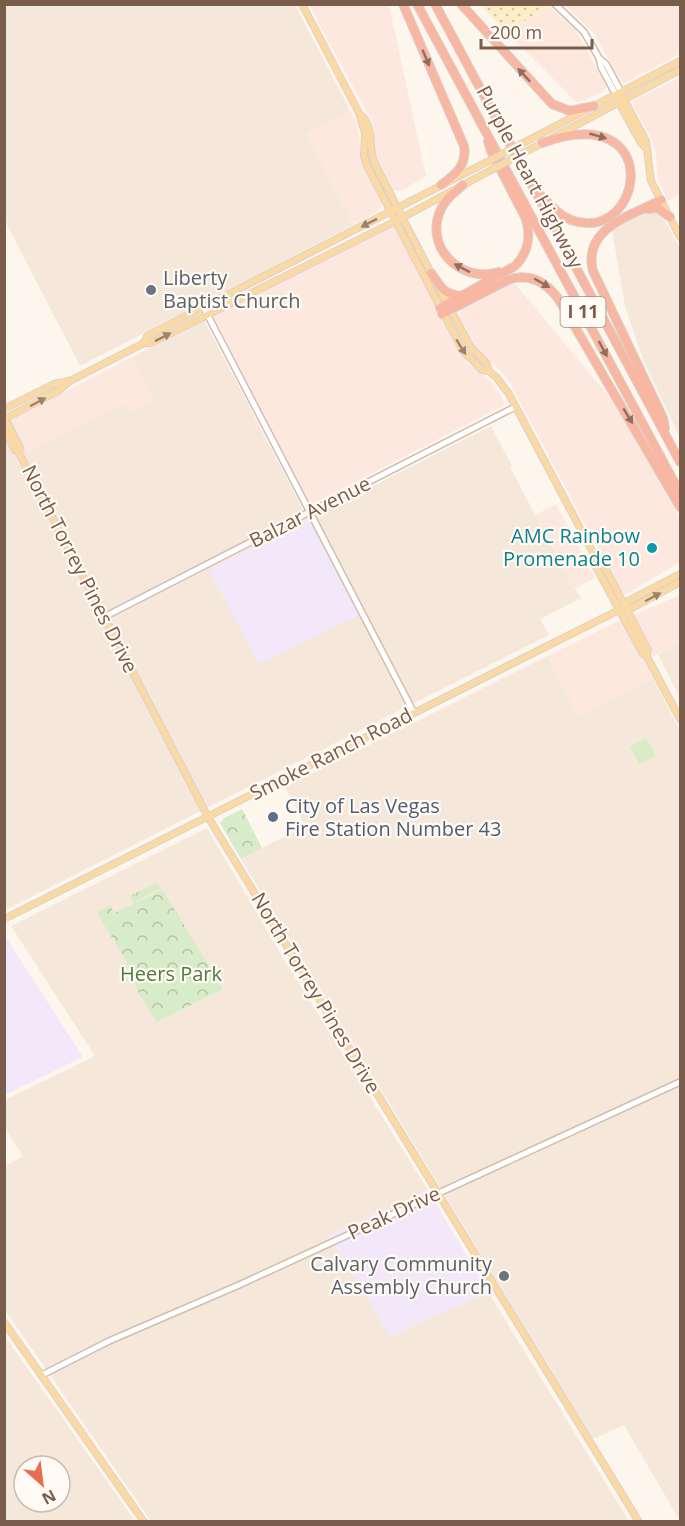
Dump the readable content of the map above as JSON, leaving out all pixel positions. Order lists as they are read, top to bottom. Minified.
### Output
{"streets":{"highway":["Purple Heart Highway","I 11"],"main road":["North Torrey Pines Drive","Smoke Ranch Road"],"street":["Balzar Avenue","Peak Drive"]},"crossings":[["Balzar Avenue","North Torrey Pines Drive"],["North Torrey Pines Drive","Smoke Ranch Road"],["North Torrey Pines Drive","Peak Drive"]],"parks":["Heers Park"],"places":["Liberty Baptist Church","AMC Rainbow Promenade 10","City of Las Vegas Fire Station Number 43","Calvary Community Assembly Church"],"scale_bar":"200 m","north":"bottom right"}
